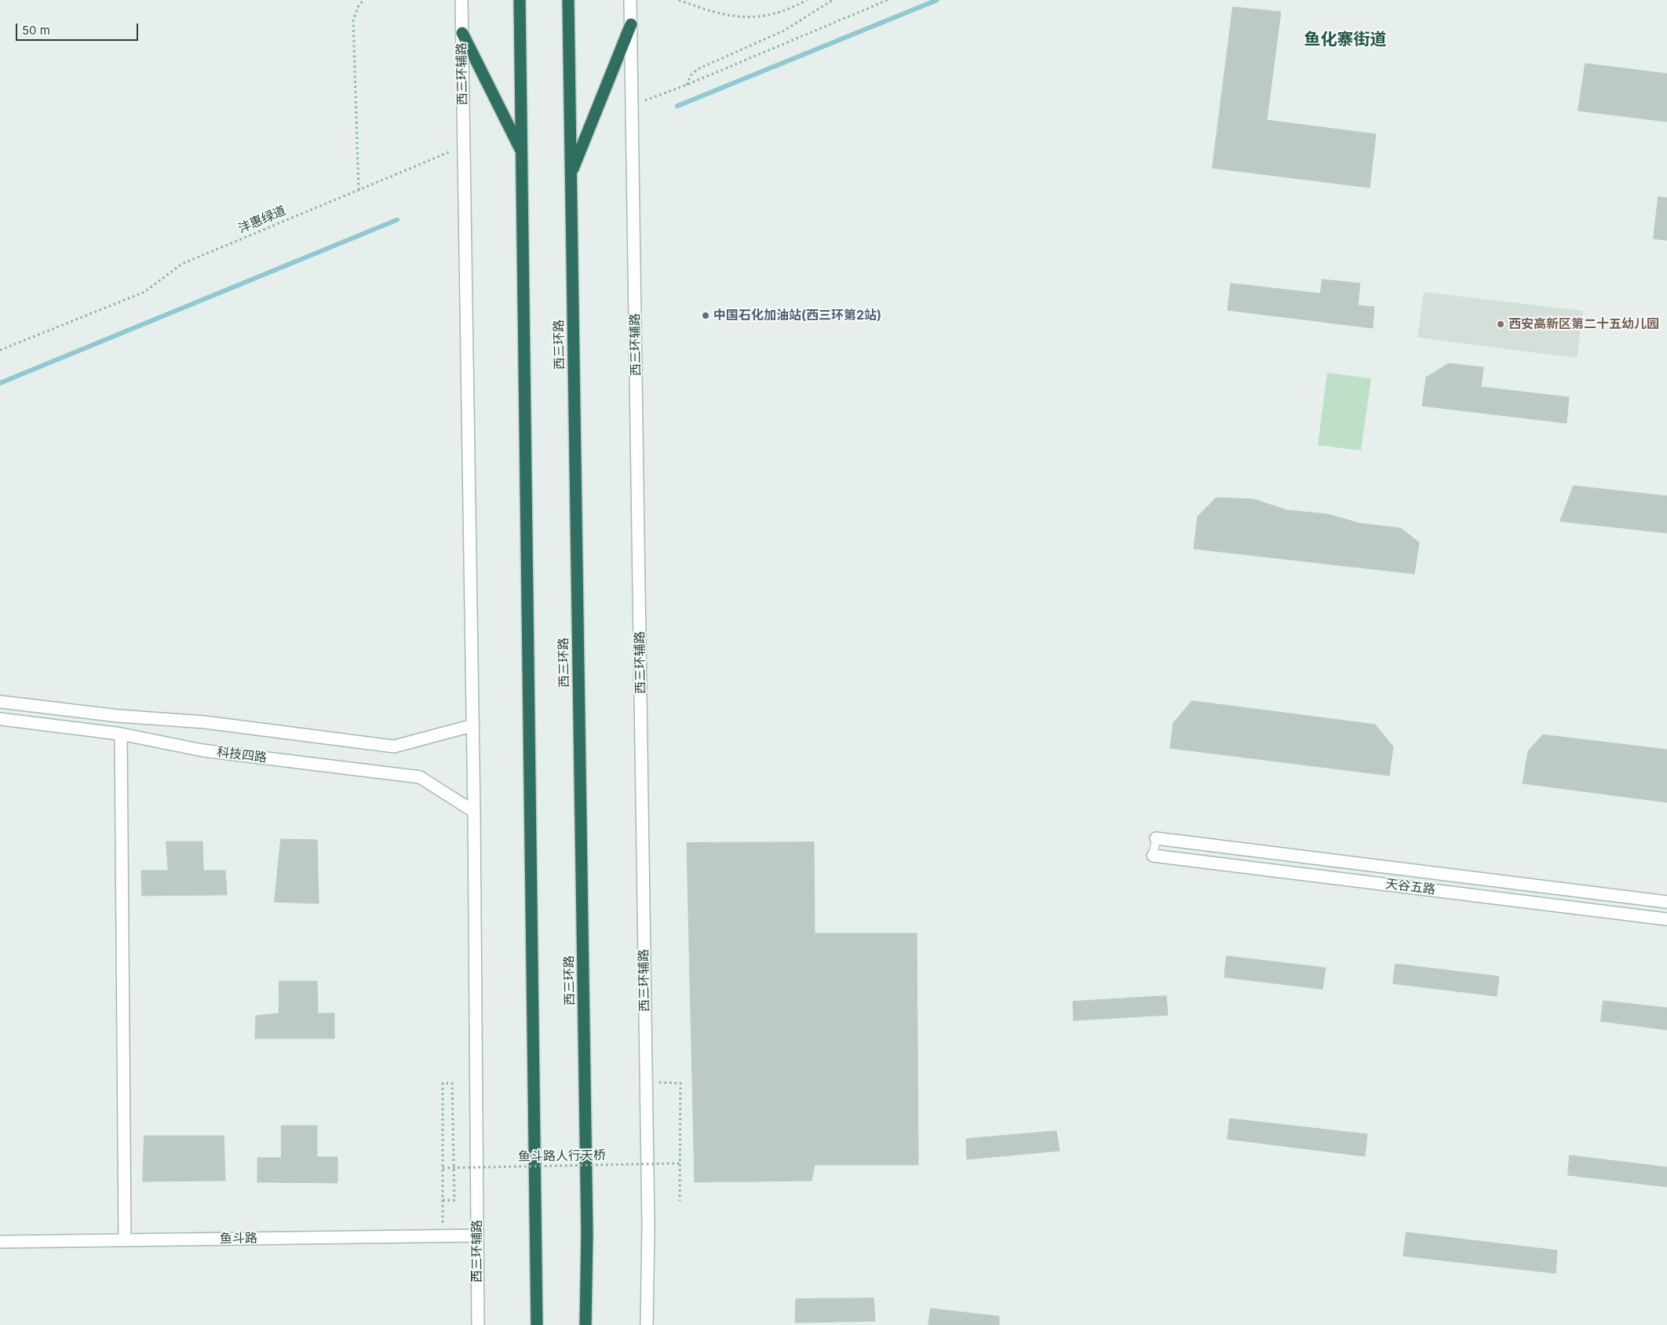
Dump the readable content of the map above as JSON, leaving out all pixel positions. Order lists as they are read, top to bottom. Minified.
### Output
{"streets":{"highway":["西三环路"],"street":["西三环辅路","科技四路","天谷五路","鱼斗路"],"path":["沣惠绿道","鱼斗路人行天桥"]},"crossings":[["西三环辅路","沣惠绿道"],["西三环辅路","科技四路"],["西三环辅路","鱼斗路"]],"districts":["鱼化寨街道"],"places":["中国石化加油站(西三环第2站)","西安高新区第二十五幼儿园"],"scale_bar":"50 m"}
